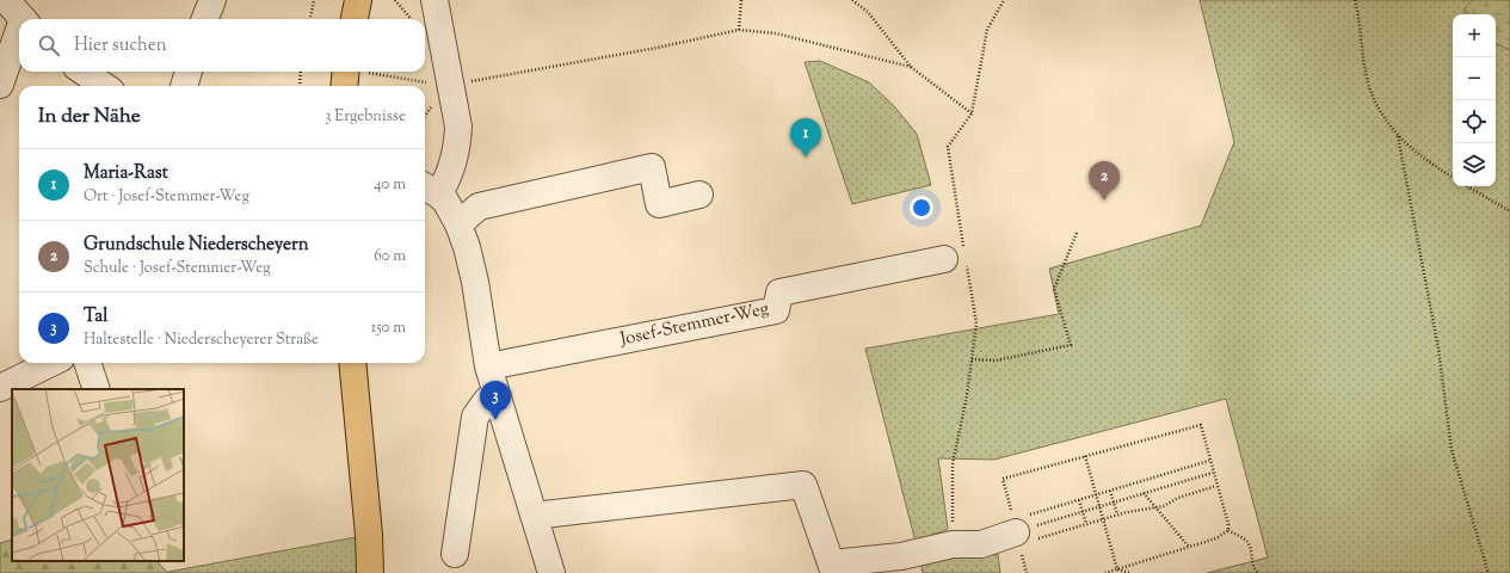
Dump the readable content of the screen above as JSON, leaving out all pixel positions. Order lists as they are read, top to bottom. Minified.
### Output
{"streets":{"street":["Josef-Stemmer-Weg"]},"page":{"map_buttons":["+","−"],"search":"Hier suchen","heading":["In der Nähe","3 Ergebnisse"],"pins":["1","2","3"],"list":[{"mark":"1","name":"Maria-Rast","note":"Ort · Josef-Stemmer-Weg","value":"40 m"},{"mark":"2","name":"Grundschule Niederscheyern","note":"Schule · Josef-Stemmer-Weg","value":"60 m"},{"mark":"3","name":"Tal","note":"Haltestelle · Niederscheyerer Straße","value":"150 m"}]}}
